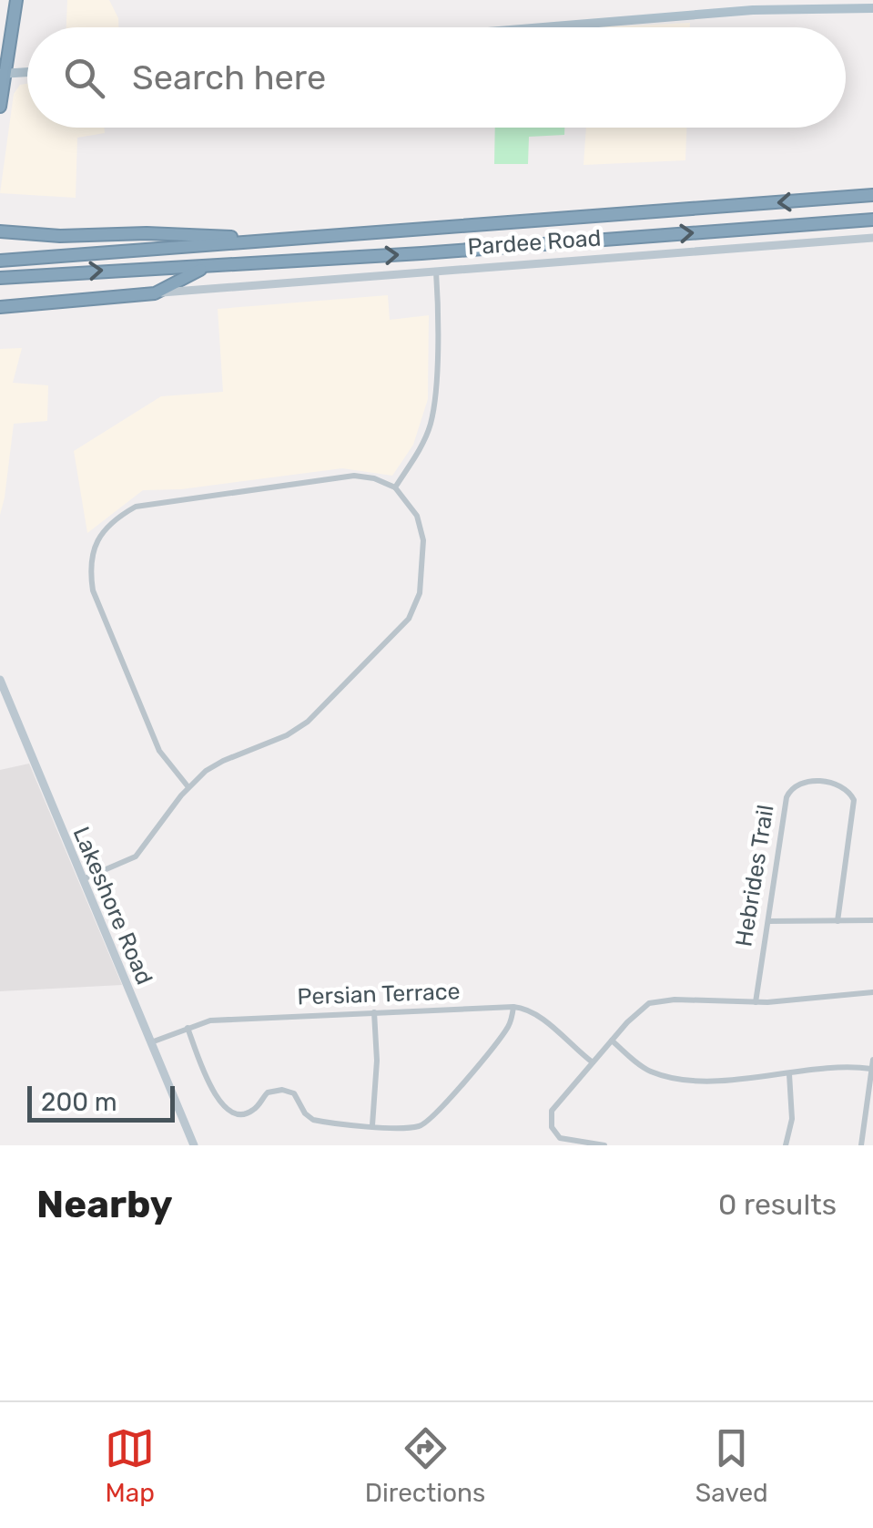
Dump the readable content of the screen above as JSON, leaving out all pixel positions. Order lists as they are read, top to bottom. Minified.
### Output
{"streets":{"highway":["Pardee Road"],"street":["Hebrides Trail","Lakeshore Road","Persian Terrace"]},"crossings":[["Lakeshore Road","Persian Terrace"]],"scale_bar":"200 m","page":{"search":"Search here","scale":"200 m","heading":["Nearby","0 results"],"nav":["Map","Directions","Saved"]}}
